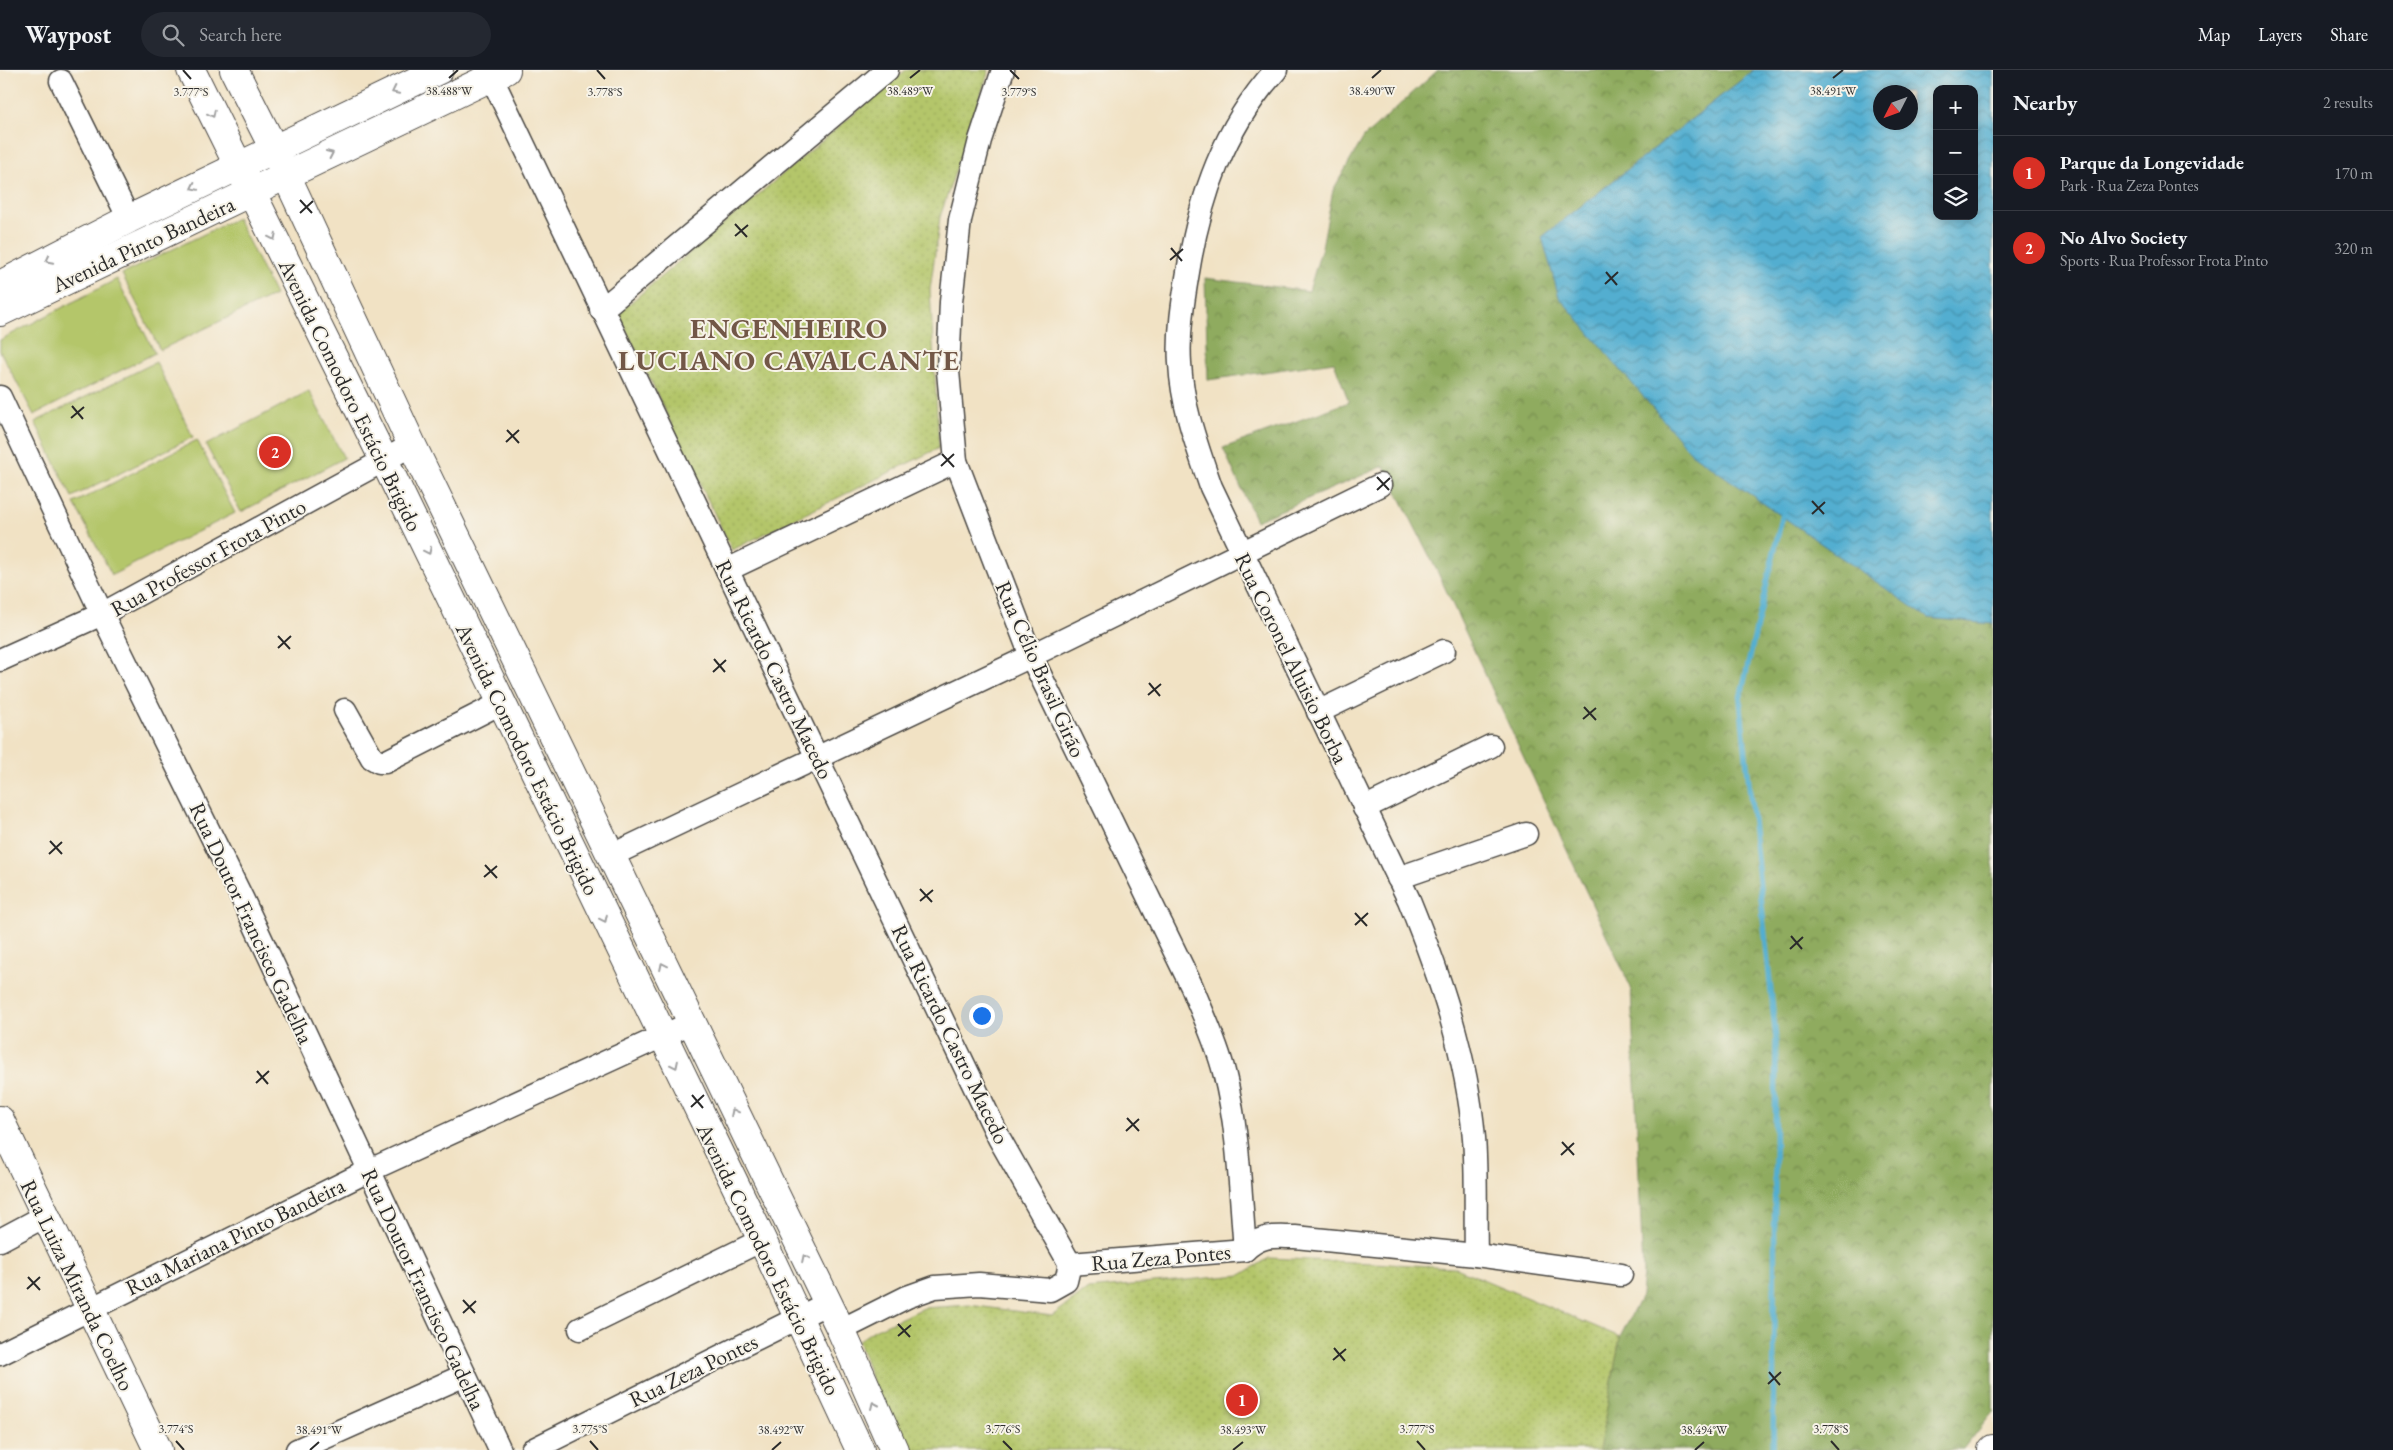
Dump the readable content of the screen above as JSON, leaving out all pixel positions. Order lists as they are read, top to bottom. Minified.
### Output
{"streets":{"main road":["Avenida Pinto Bandeira","Avenida Comodoro Estácio Brigido","Rua Luiza Miranda Coelho"],"street":["Rua Professor Frota Pinto","Rua Coronel Aluisio Borba","Rua Ricardo Castro Macedo","Rua Célio Brasil Girão","Rua Doutor Francisco Gadelha","Rua Mariana Pinto Bandeira","Rua Zeza Pontes"]},"crossings":[["Avenida Pinto Bandeira","Avenida Comodoro Estácio Brigido"],["Avenida Pinto Bandeira","Rua Ricardo Castro Macedo"],["Avenida Comodoro Estácio Brigido","Rua Professor Frota Pinto"],["Avenida Comodoro Estácio Brigido","Rua Mariana Pinto Bandeira"],["Avenida Comodoro Estácio Brigido","Rua Zeza Pontes"],["Rua Professor Frota Pinto","Rua Doutor Francisco Gadelha"],["Rua Coronel Aluisio Borba","Rua Zeza Pontes"],["Rua Ricardo Castro Macedo","Rua Zeza Pontes"],["Rua Célio Brasil Girão","Rua Zeza Pontes"],["Rua Doutor Francisco Gadelha","Rua Mariana Pinto Bandeira"],["Rua Mariana Pinto Bandeira","Rua Luiza Miranda Coelho"]],"districts":["ENGENHEIRO LUCIANO CAVALCANTE"],"north":"bottom left","page":{"header":"Waypost","search":"Search here","nav":["Map","Layers","Share"],"heading":["Nearby","2 results"],"map_buttons":["+","−"],"list":[{"mark":"1","name":"Parque da Longevidade","note":"Park · Rua Zeza Pontes","value":"170 m"},{"mark":"2","name":"No Alvo Society","note":"Sports · Rua Professor Frota Pinto","value":"320 m"}],"pins":["2","1"]},"coordinates":["38.488°W","38.489°W","38.490°W","38.491°W","3.779°S","3.777°S","3.778°S","3.774°S","3.775°S","3.776°S","38.492°W","38.493°W","38.494°W"]}
